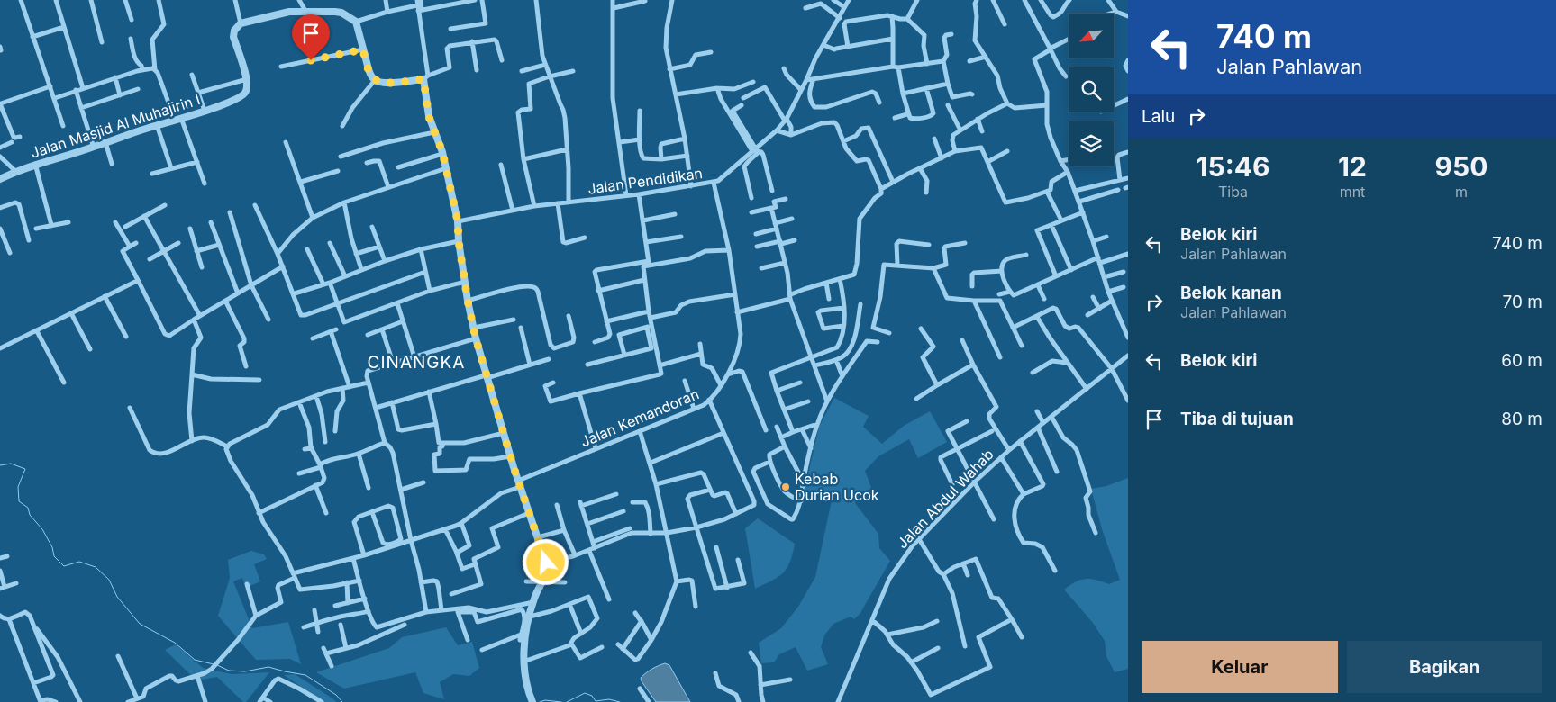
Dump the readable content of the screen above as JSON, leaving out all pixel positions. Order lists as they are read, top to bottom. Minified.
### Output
{"streets":{"street":["Jalan Masjid Al Muhajirin I","Jalan Pendidikan","Jalan Kemandoran","Jalan Abdul Wahab"]},"crossings":[["Jalan Pendidikan","Jalan Kemandoran"]],"districts":["CINANGKA"],"places":["Kebab Durian Ucok"],"north":"bottom left","page":{"turn":["740 m","Jalan Pahlawan"],"then":"Lalu","eta":["15:46","Tiba","12","mnt","950","m"],"list":[{"name":"Belok kiri","note":"Jalan Pahlawan","value":"740 m"},{"name":"Belok kanan","note":"Jalan Pahlawan","value":"70 m"},{"name":"Belok kiri","value":"60 m"},{"name":"Tiba di tujuan","value":"80 m"}],"buttons":["Keluar","Bagikan"]}}
